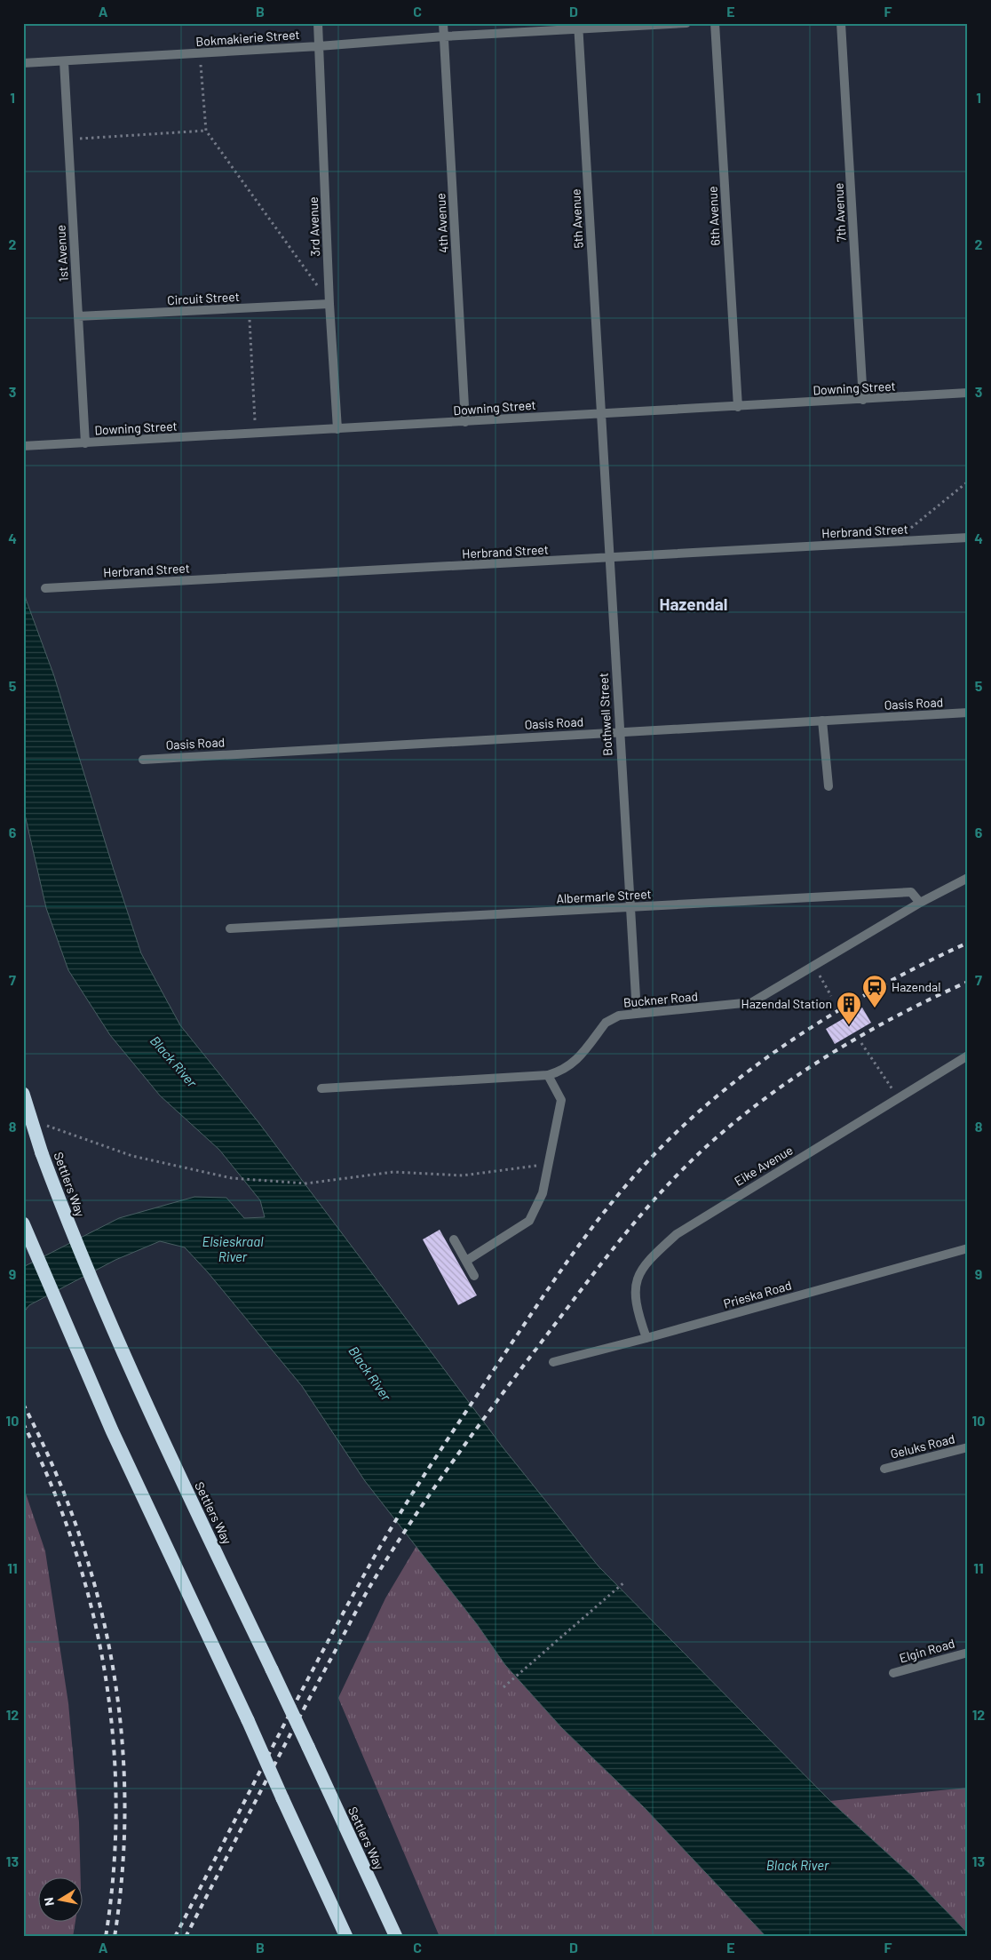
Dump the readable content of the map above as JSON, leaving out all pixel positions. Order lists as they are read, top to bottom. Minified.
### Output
{"streets":{"highway":["Settlers Way"],"street":["Bokmakierie Street","7th Avenue","6th Avenue","5th Avenue","4th Avenue","3rd Avenue","1st Avenue","Circuit Street","Downing Street","Herbrand Street","Oasis Road","Bothwell Street","Albermarle Street","Buckner Road","Eike Avenue","Prieska Road","Geluks Road","Elgin Road"]},"crossings":[["Bokmakierie Street","5th Avenue"],["Bokmakierie Street","4th Avenue"],["Bokmakierie Street","3rd Avenue"],["Bokmakierie Street","1st Avenue"],["7th Avenue","Downing Street"],["6th Avenue","Downing Street"],["5th Avenue","Downing Street"],["5th Avenue","Bothwell Street"],["4th Avenue","Downing Street"],["3rd Avenue","Circuit Street"],["3rd Avenue","Downing Street"],["1st Avenue","Circuit Street"],["1st Avenue","Downing Street"],["Downing Street","Bothwell Street"],["Herbrand Street","Bothwell Street"],["Oasis Road","Bothwell Street"],["Bothwell Street","Albermarle Street"],["Bothwell Street","Buckner Road"],["Albermarle Street","Buckner Road"],["Eike Avenue","Prieska Road"]],"districts":["Hazendal"],"water":["Black River","Elsieskraal River"],"places":{"station":["Hazendal"],"building":["Hazendal Station"]},"north":"left","grid":{"columns":["A","B","C","D","E","F"],"rows":["1","2","3","4","5","6","7","8","9","10","11","12","13"]}}
